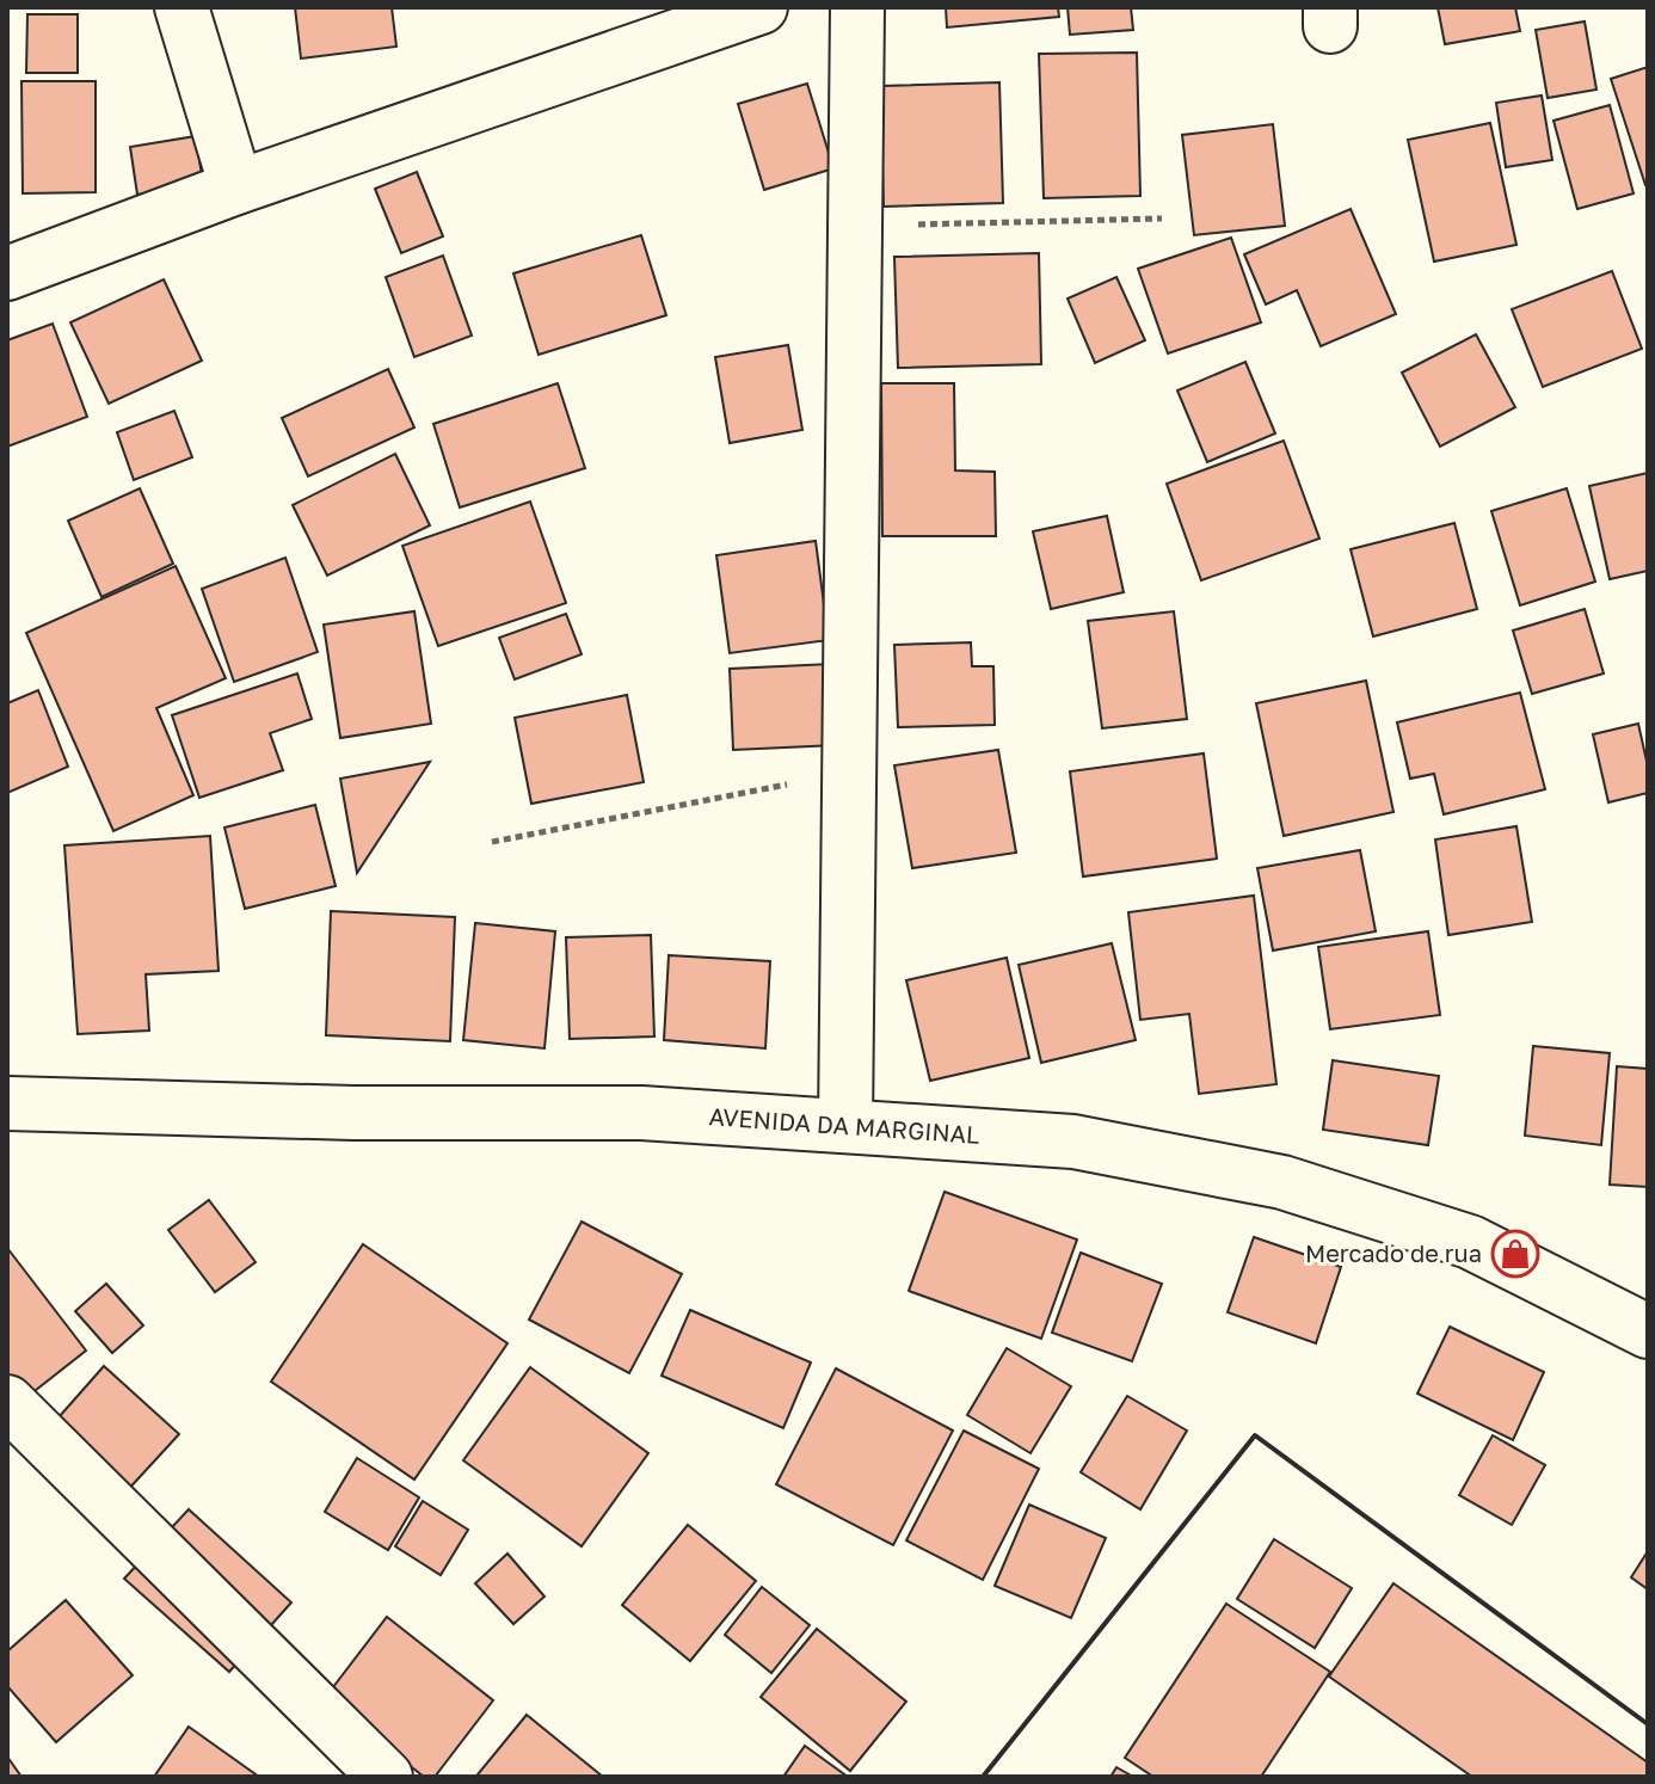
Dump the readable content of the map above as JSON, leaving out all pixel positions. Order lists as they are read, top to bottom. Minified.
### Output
{"streets":{"street":["AVENIDA DA MARGINAL"]},"places":{"shop":["Mercado de rua"]}}
